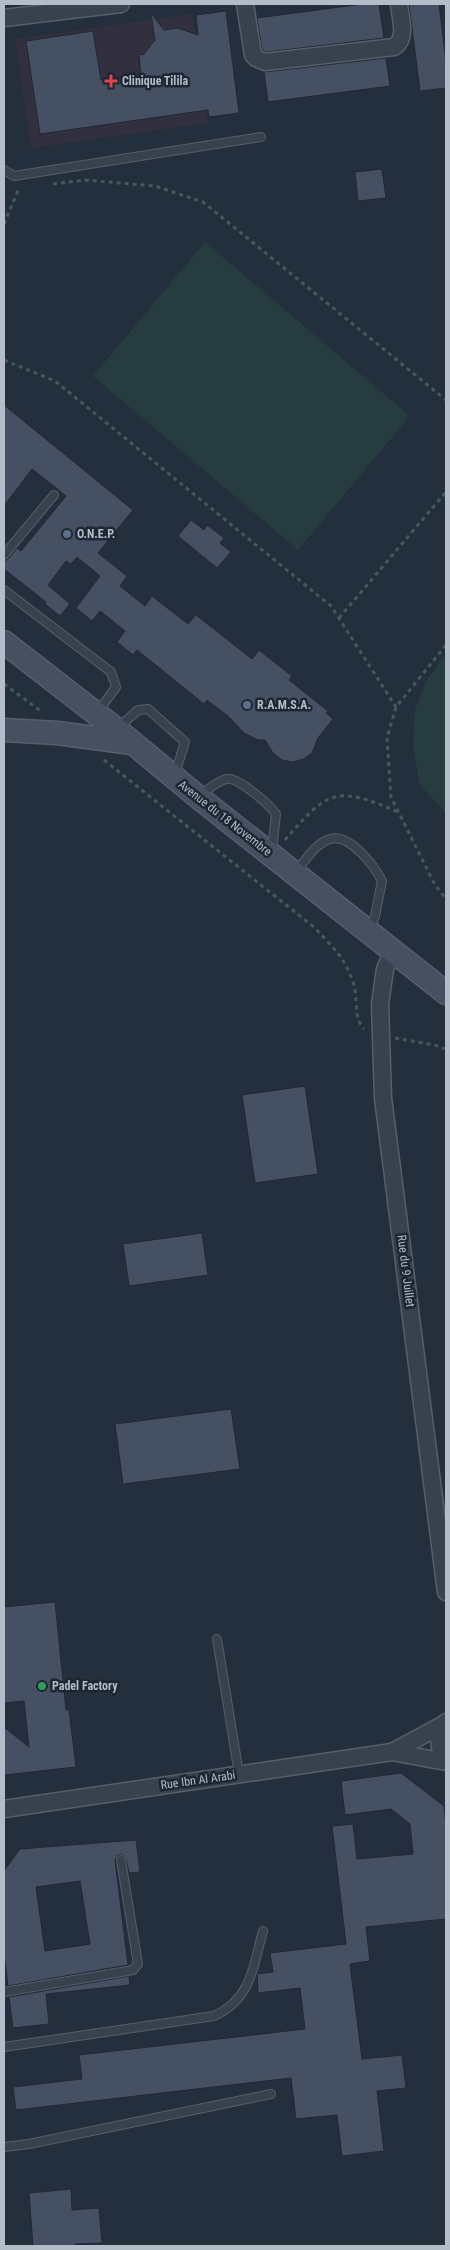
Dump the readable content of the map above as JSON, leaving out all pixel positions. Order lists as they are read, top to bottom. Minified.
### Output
{"streets":{"street":["Avenue du 18 Novembre","Rue du 9 Juillet","Rue Ibn Al Arabi"]},"crossings":[["Avenue du 18 Novembre","Rue du 9 Juillet"]],"places":{"health":["Clinique Tilila"],"other":["O.N.E.P.","R.A.M.S.A.","Padel Factory"]}}
